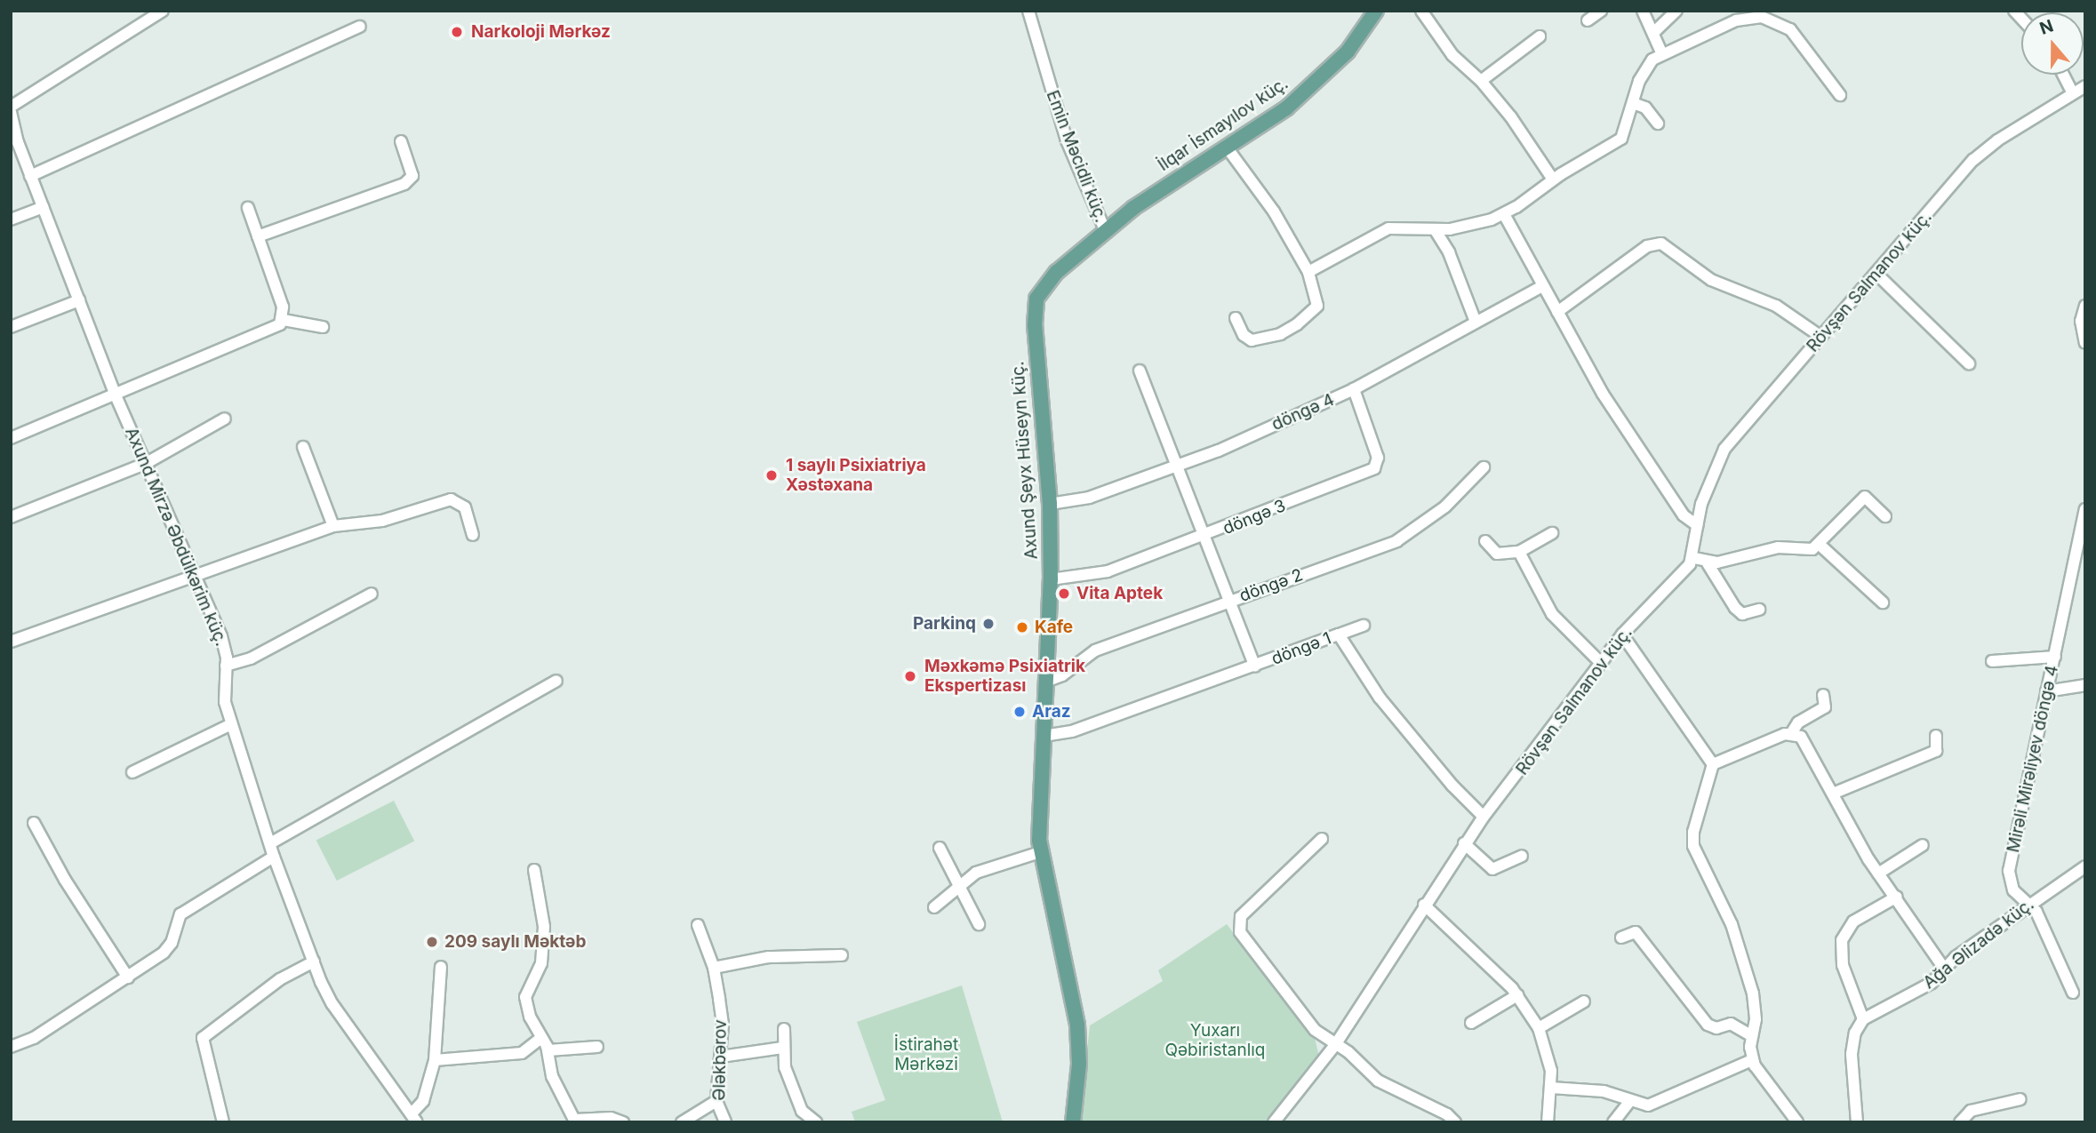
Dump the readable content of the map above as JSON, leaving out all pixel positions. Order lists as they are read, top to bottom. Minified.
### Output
{"streets":{"main road":["İlqar İsmayılov küç.","Axund Şeyx Hüseyn küç."],"street":["Emin Məcidli küç.","Rövşən Salmanov küç.","döngə 4","döngə 3","Axund Mirzə Əbdülkərim küç.","döngə 2","döngə 1","Mirəli Mirəliyev döngə 4","Ağa Əlizadə küç.","Ələkbərov"]},"crossings":[["İlqar İsmayılov küç.","Emin Məcidli küç."],["İlqar İsmayılov küç.","Axund Şeyx Hüseyn küç."],["Emin Məcidli küç.","Axund Şeyx Hüseyn küç."],["Rövşən Salmanov küç.","döngə 1"],["döngə 4","Axund Şeyx Hüseyn küç."],["döngə 4","döngə 3"],["Axund Şeyx Hüseyn küç.","döngə 3"],["Axund Şeyx Hüseyn küç.","döngə 2"],["Axund Şeyx Hüseyn küç.","döngə 1"],["Mirəli Mirəliyev döngə 4","Ağa Əlizadə küç."]],"parks":["Yuxarı Qəbiristanlıq","İstirahət Mərkəzi"],"places":["Narkoloji Mərkəz","1 saylı Psixiatriya Xəstəxana","Vita Aptek","Parkinq","Kafe","Məxkəmə Psixiatrik Ekspertizası","Araz","209 saylı Məktəb"],"north":"top"}
